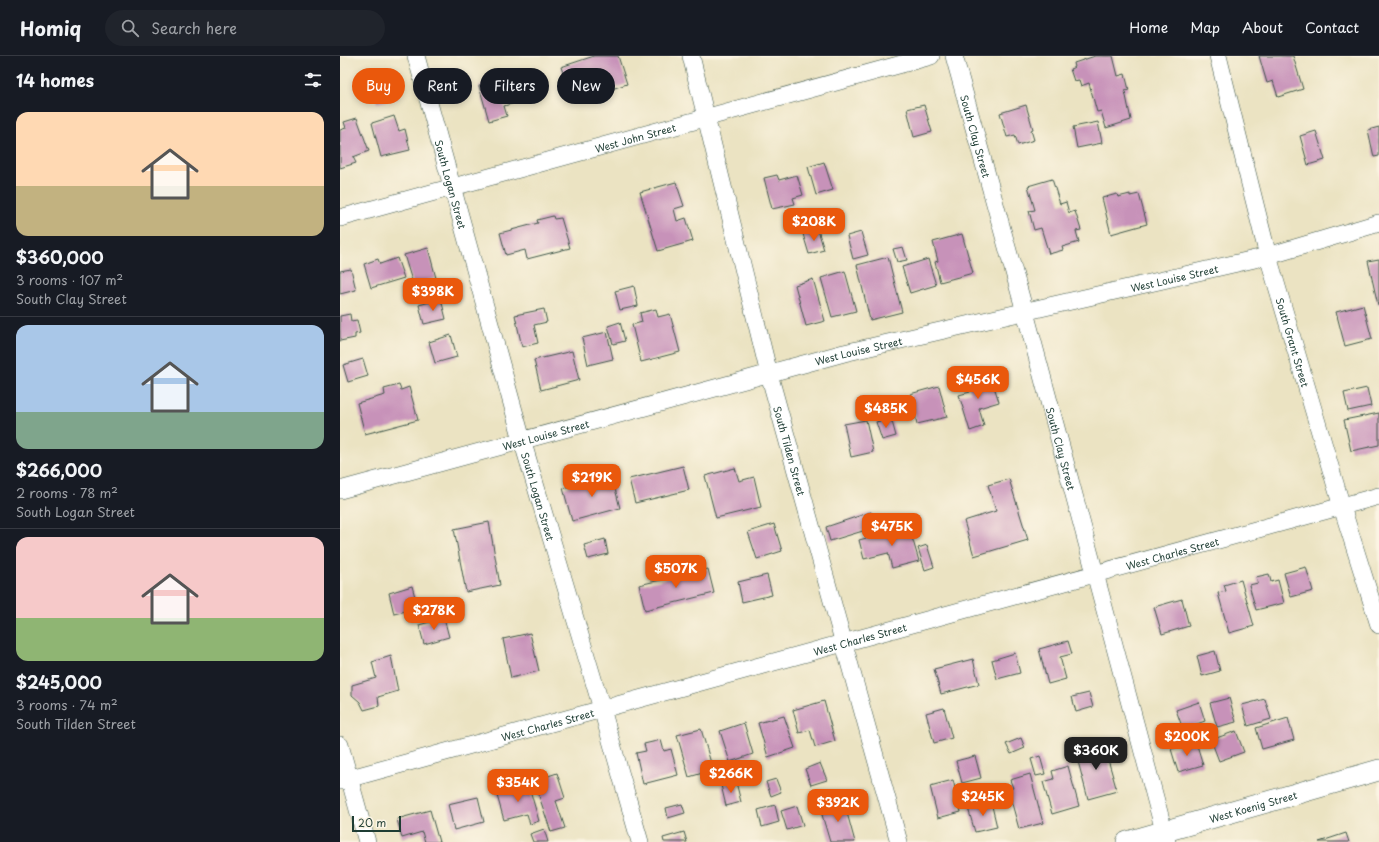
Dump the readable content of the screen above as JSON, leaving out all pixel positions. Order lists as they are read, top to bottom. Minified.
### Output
{"streets":{"street":["West John Street","South Clay Street","South Logan Street","West Louise Street","South Grant Street","South Tilden Street","West Charles Street","West Koenig Street"]},"crossings":[["West John Street","South Logan Street"],["West John Street","South Tilden Street"],["South Clay Street","West Louise Street"],["South Clay Street","West Charles Street"],["South Clay Street","West Koenig Street"],["South Logan Street","West Louise Street"],["South Logan Street","West Charles Street"],["West Louise Street","South Grant Street"],["West Louise Street","South Tilden Street"],["South Grant Street","West Charles Street"],["South Tilden Street","West Charles Street"]],"scale_bar":"20 m","page":{"header":"Homiq","search":"Search here","nav":["Home","Map","About","Contact"],"heading":"14 homes","chip":["Buy","Rent","Filters","New"],"list":[{"name":"$360,000","note":"3 rooms · 107 m² · South Clay Street"},{"name":"$266,000","note":"2 rooms · 78 m² · South Logan Street"},{"name":"$245,000","note":"3 rooms · 74 m² · South Tilden Street"}],"price":["$208K","$398K","$456K","$485K","$219K","$475K","$507K","$278K","$200K","$360K","$266K","$354K","$245K","$392K"],"scale":"20 m"}}
